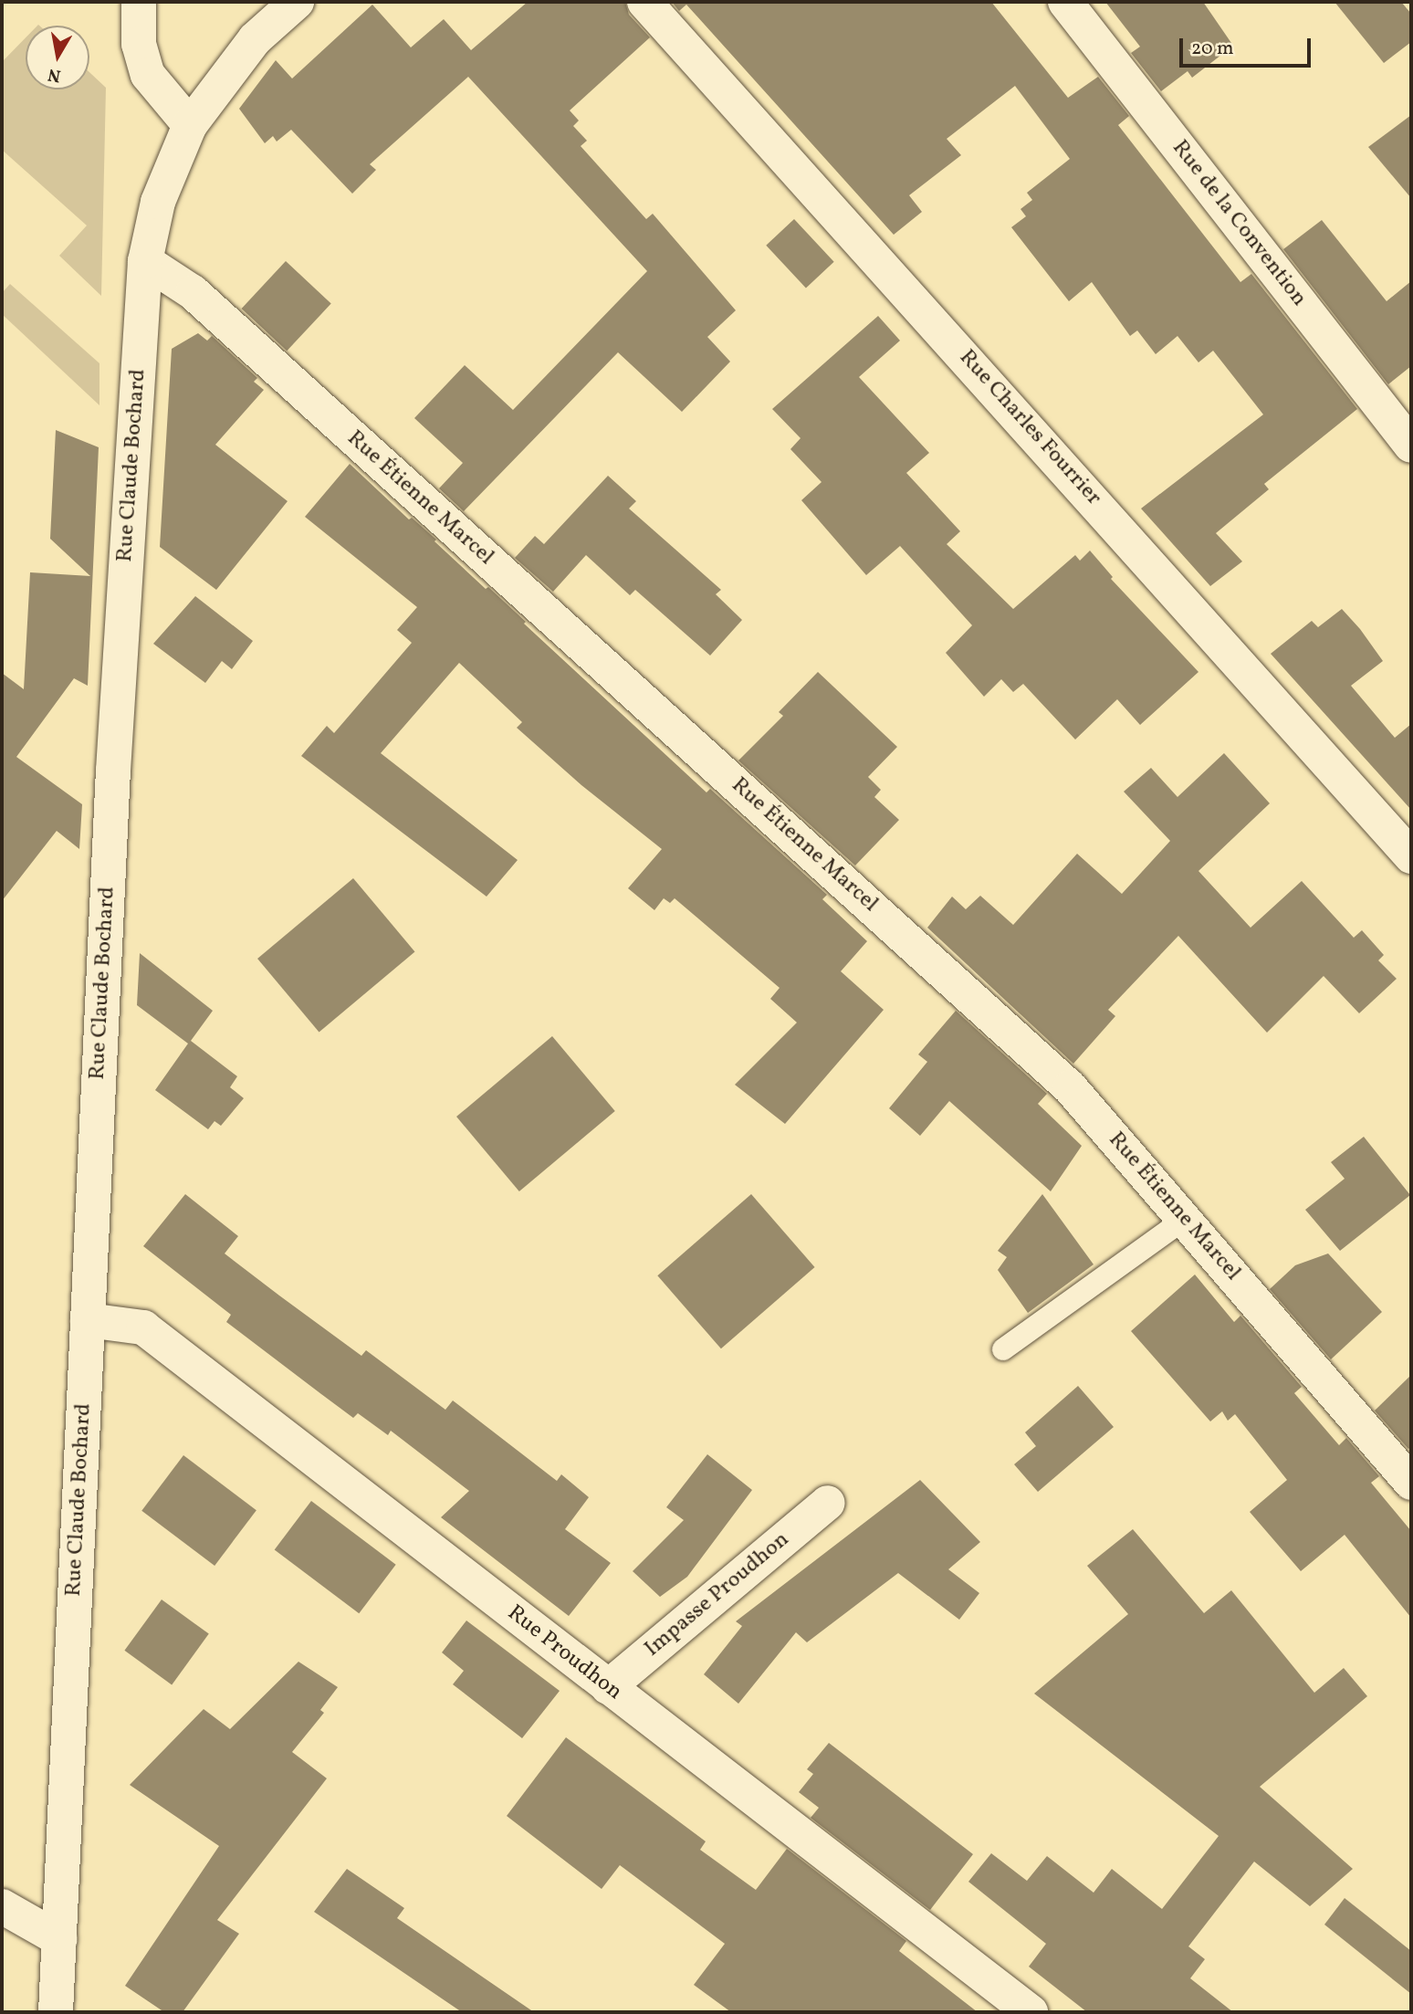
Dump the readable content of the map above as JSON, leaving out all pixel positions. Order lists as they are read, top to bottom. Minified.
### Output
{"streets":{"street":["Rue de la Convention","Rue Charles Fourrier","Rue Claude Bochard","Rue Étienne Marcel","Impasse Proudhon","Rue Proudhon"]},"crossings":[["Rue Claude Bochard","Rue Étienne Marcel"],["Rue Claude Bochard","Rue Proudhon"],["Impasse Proudhon","Rue Proudhon"]],"scale_bar":"20 m","north":"bottom"}
